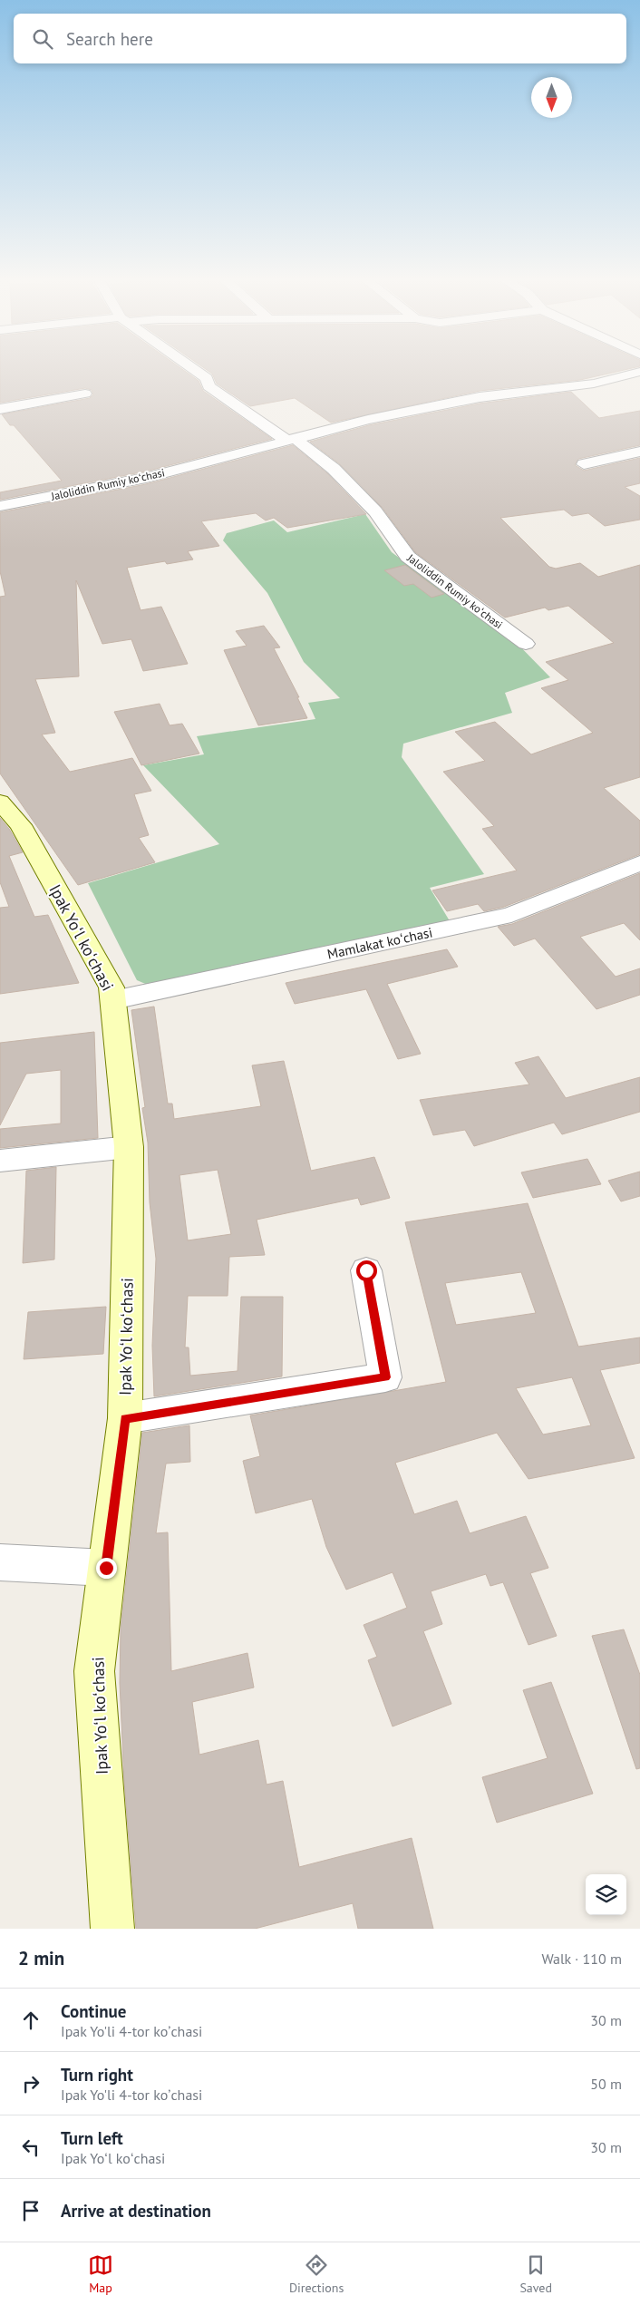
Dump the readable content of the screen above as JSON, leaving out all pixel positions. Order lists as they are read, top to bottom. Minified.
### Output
{"streets":{"street":["Jaloliddin Rumiy koʻchasi","Ipak Yoʻl koʻchasi","Mamlakat koʻchasi"]},"crossings":[["Ipak Yoʻl koʻchasi","Mamlakat koʻchasi"]],"north":"bottom","page":{"search":"Search here","heading":["2 min","Walk · 110 m"],"list":[["Continue","Ipak Yo'li 4-tor koʼchasi","30 m"],["Turn right","Ipak Yo'li 4-tor koʼchasi","50 m"],["Turn left","Ipak Yoʻl koʻchasi","30 m"],"Arrive at destination"],"nav":["Map","Directions","Saved"]}}
